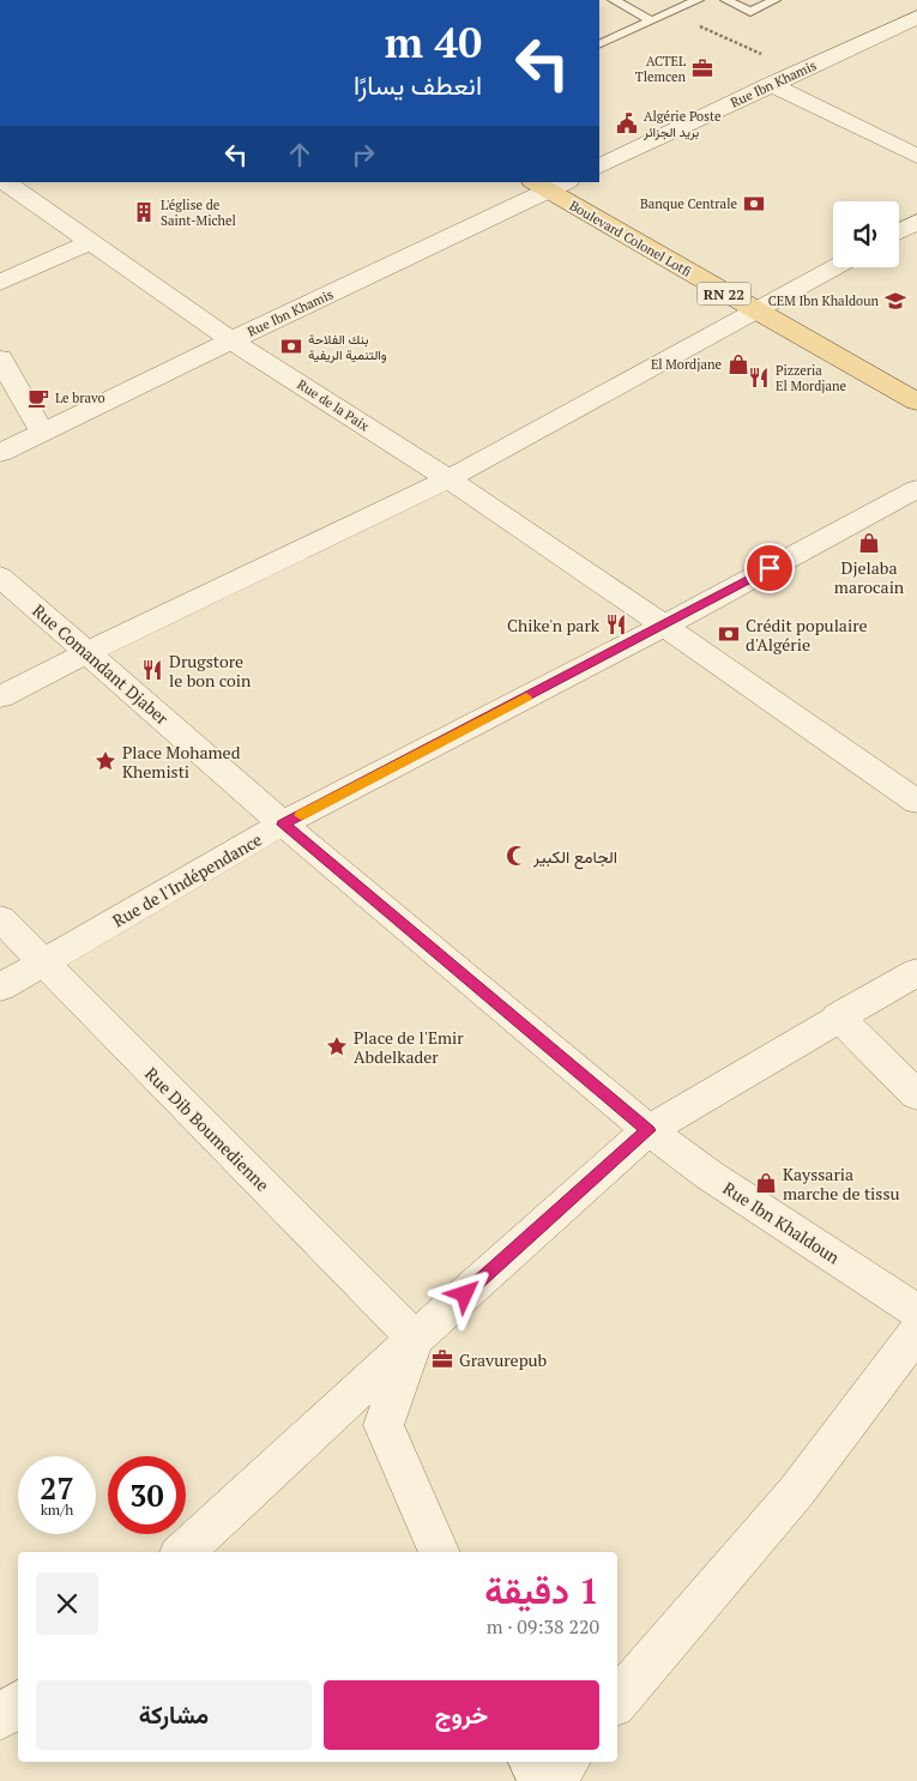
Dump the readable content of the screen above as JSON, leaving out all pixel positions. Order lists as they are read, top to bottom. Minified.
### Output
{"streets":{"main road":["Boulevard Colonel Lotfi","RN 22"],"street":["Rue Ibn Khamis","Rue de la Paix","Rue Comandant Djaber","Rue de l'Indépendance","Rue Dib Boumedienne","Rue Ibn Khaldoun"]},"crossings":[["Rue Ibn Khamis","Boulevard Colonel Lotfi"],["Rue Ibn Khamis","Rue de la Paix"],["Rue de la Paix","Rue de l'Indépendance"],["Rue Comandant Djaber","Rue de l'Indépendance"],["Rue Comandant Djaber","Rue Ibn Khaldoun"],["Rue de l'Indépendance","Rue Dib Boumedienne"]],"places":{"office":["ACTEL Tlemcen","Gravurepub"],"public building":["Algérie Poste بريد الجزائر"],"bank":["Banque Centrale","بنك الفلاحة والتنمية الريفية","Crédit populaire d'Algérie"],"building":["L'église de Saint-Michel"],"school or university":["CEM Ibn Khaldoun"],"shop":["El Mordjane","Djelaba marocain","Kayssaria marche de tissu"],"restaurant":["Pizzeria El Mordjane","Chike'n park","Drugstore le bon coin"],"cafe":["Le bravo"],"place":["Place Mohamed Khemisti","Place de l'Emir Abdelkader"],"mosque":["الجامع الكبير"]},"page":{"turn":["40 m","انعطف يسارًا"],"speed":"27 km/h","limit":"30","heading":["1 دقيقة","220 m · 09:38"],"buttons":["خروج","مشاركة"]}}
